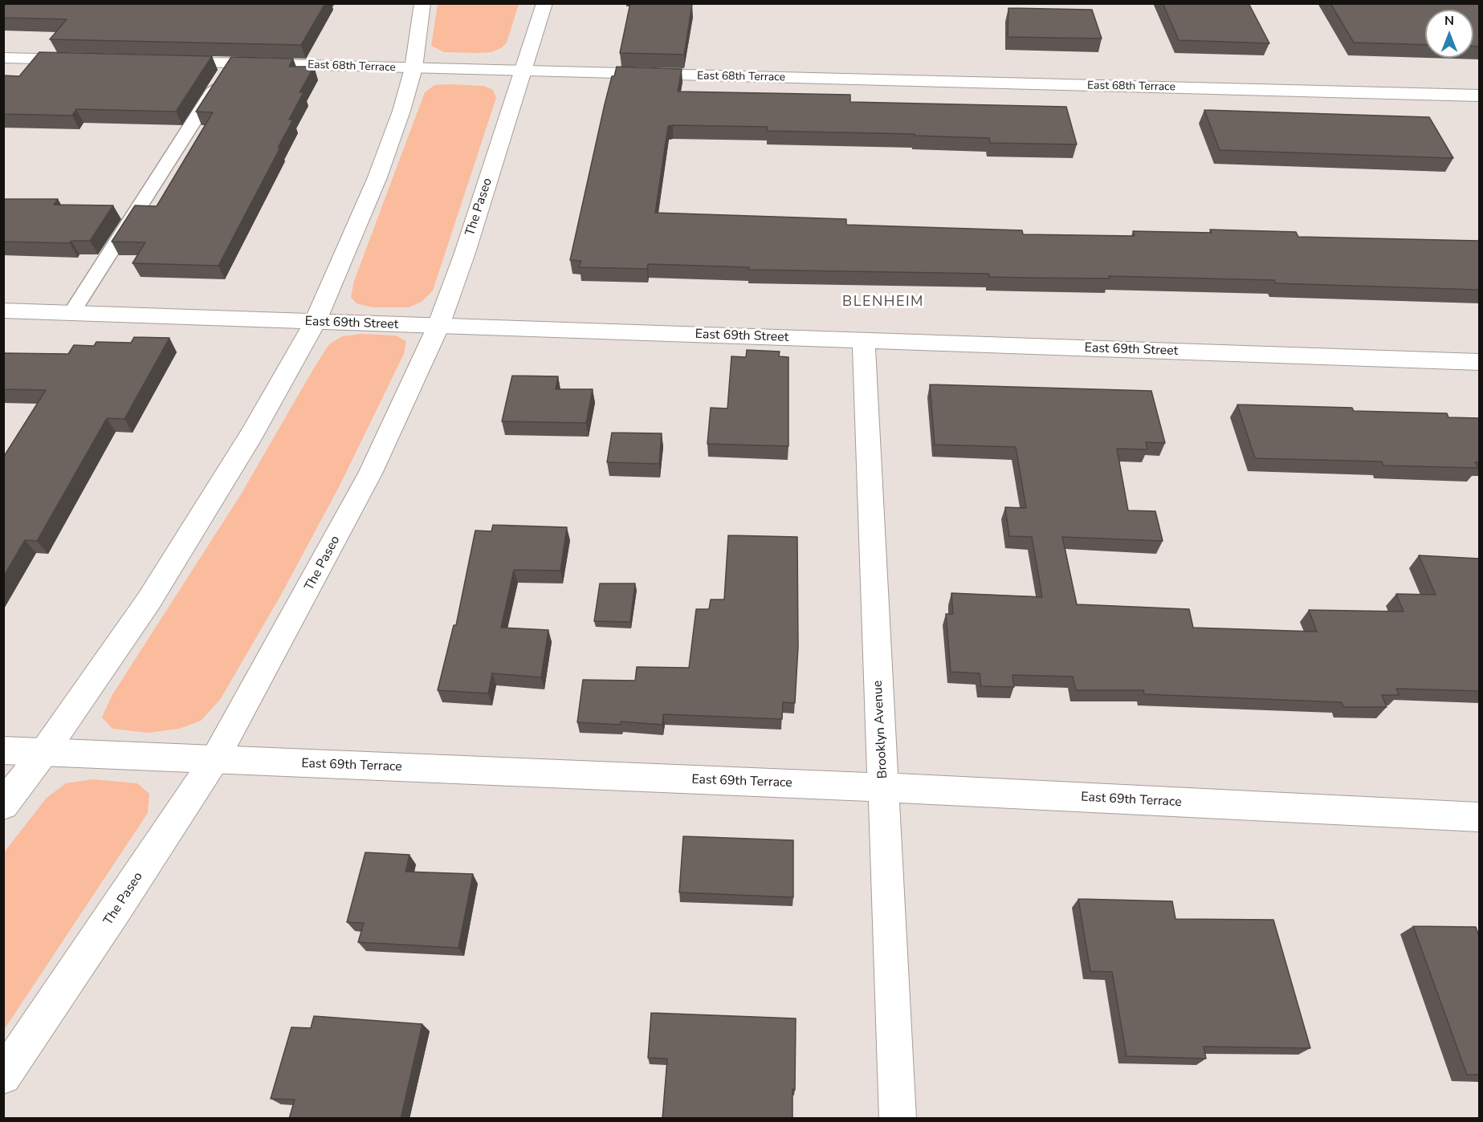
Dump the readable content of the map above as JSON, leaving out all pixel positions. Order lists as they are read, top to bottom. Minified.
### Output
{"streets":{"street":["East 68th Terrace","The Paseo","East 69th Street","Brooklyn Avenue","East 69th Terrace"]},"crossings":[["East 68th Terrace","The Paseo"],["The Paseo","East 69th Street"],["The Paseo","East 69th Terrace"],["East 69th Street","Brooklyn Avenue"],["Brooklyn Avenue","East 69th Terrace"]],"districts":["BLENHEIM"],"north":"top"}
